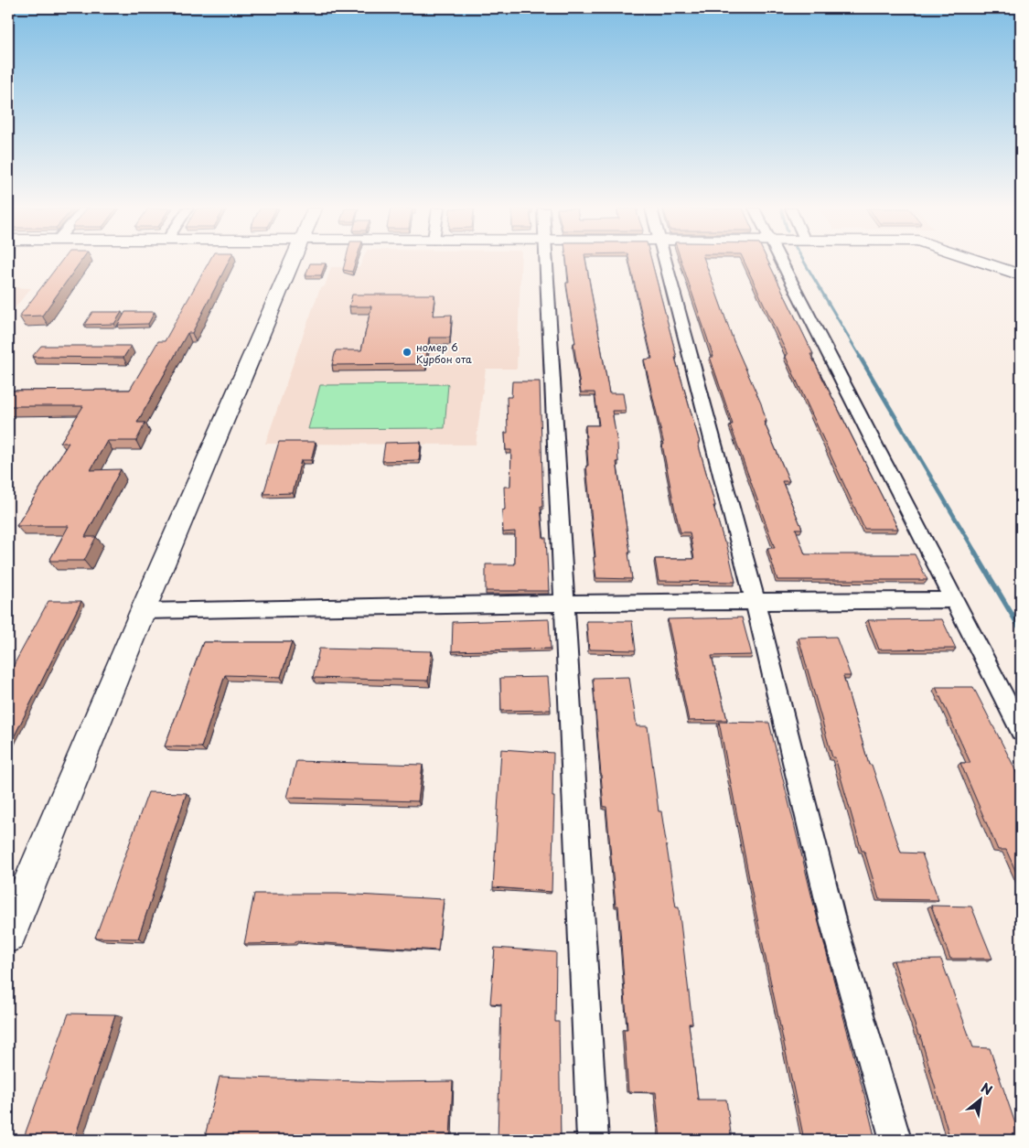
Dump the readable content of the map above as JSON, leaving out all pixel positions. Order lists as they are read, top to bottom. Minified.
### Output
{"places":["номер 6 Курбон ота"],"north":"top right"}
